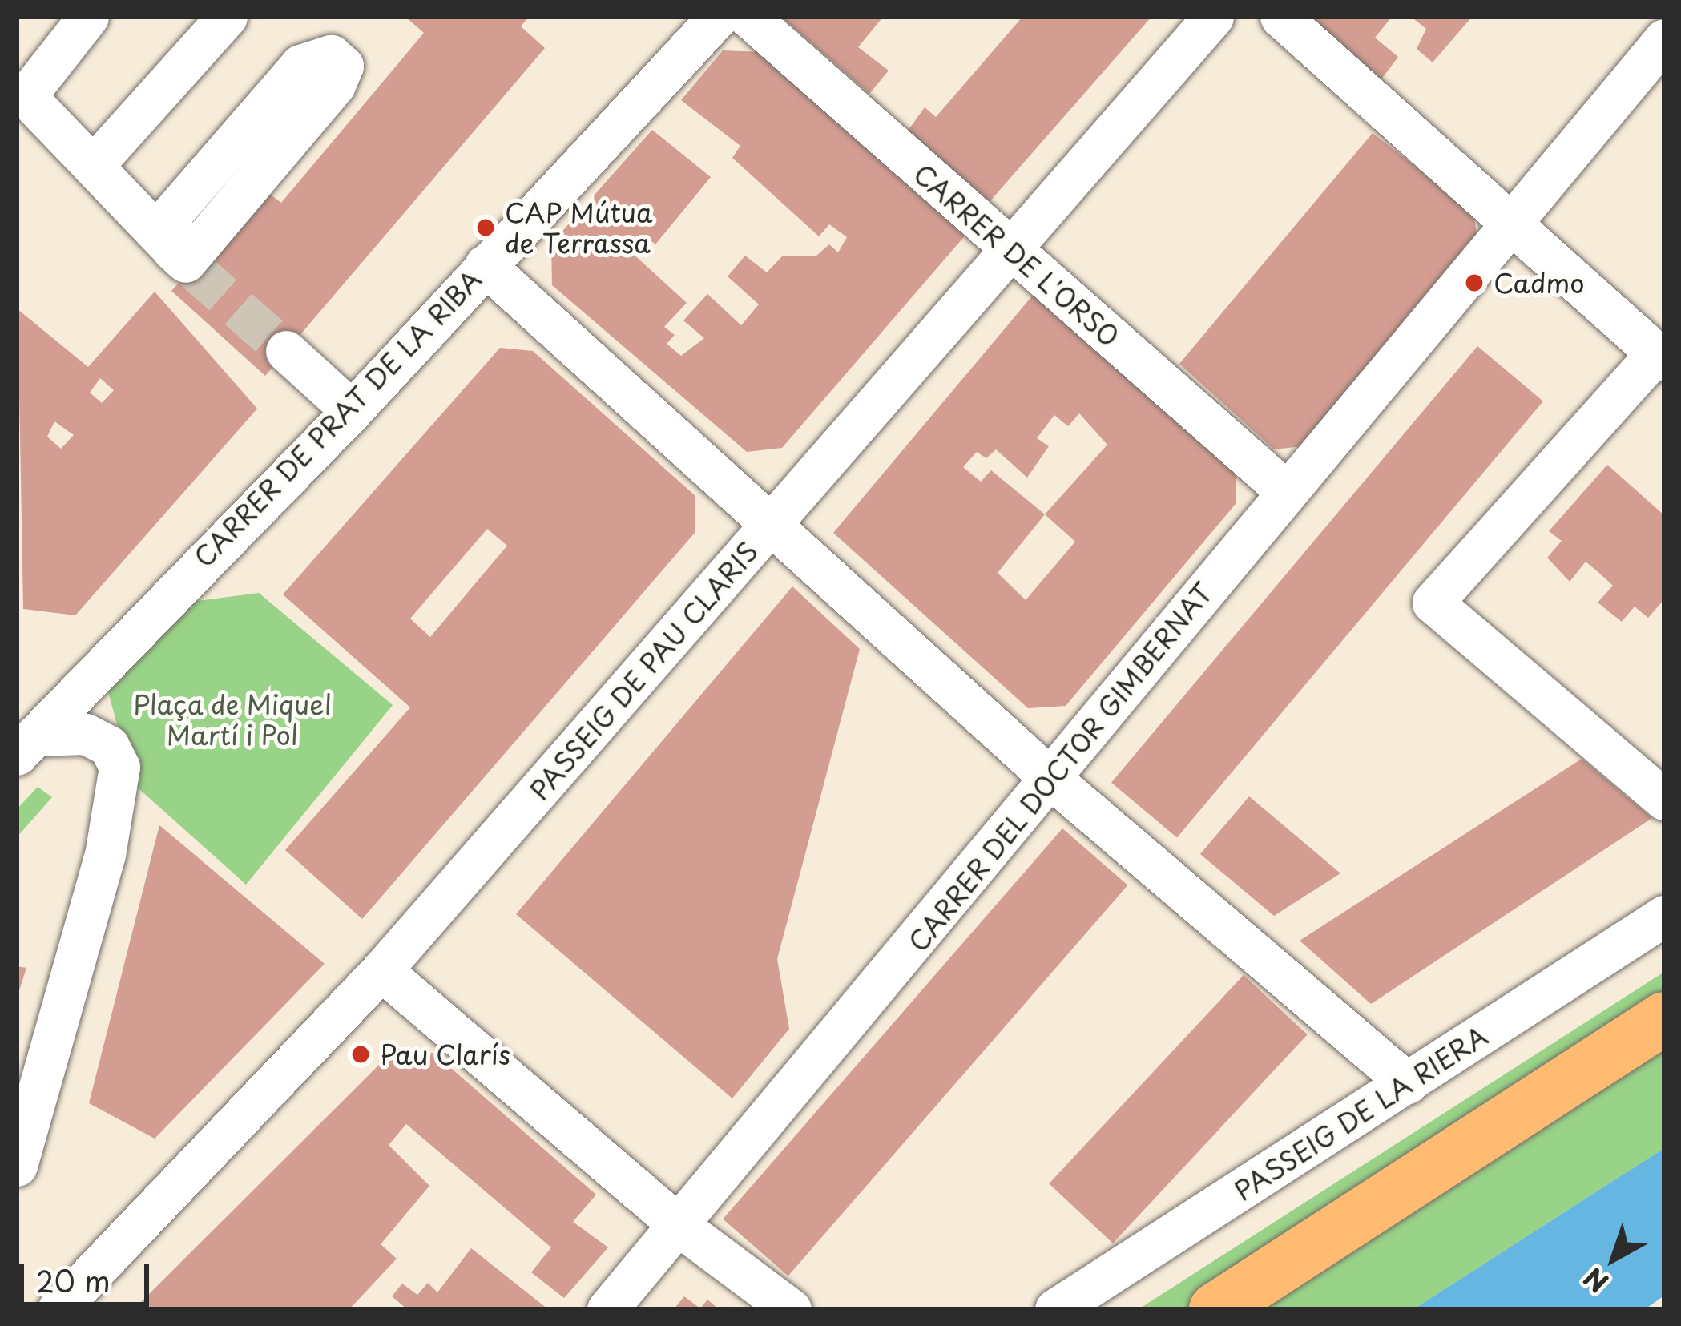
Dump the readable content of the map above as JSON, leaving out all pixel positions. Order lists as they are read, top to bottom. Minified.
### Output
{"streets":{"street":["CARRER DE L'ORSO","CARRER DE PRAT DE LA RIBA","PASSEIG DE PAU CLARIS","CARRER DEL DOCTOR GIMBERNAT","PASSEIG DE LA RIERA"]},"crossings":[["CARRER DE L'ORSO","PASSEIG DE PAU CLARIS"],["CARRER DE L'ORSO","CARRER DEL DOCTOR GIMBERNAT"]],"parks":["Plaça de Miquel Martí i Pol"],"places":["CAP Mútua de Terrassa","Cadmo","Pau Clarís"],"scale_bar":"20 m","north":"bottom left"}
